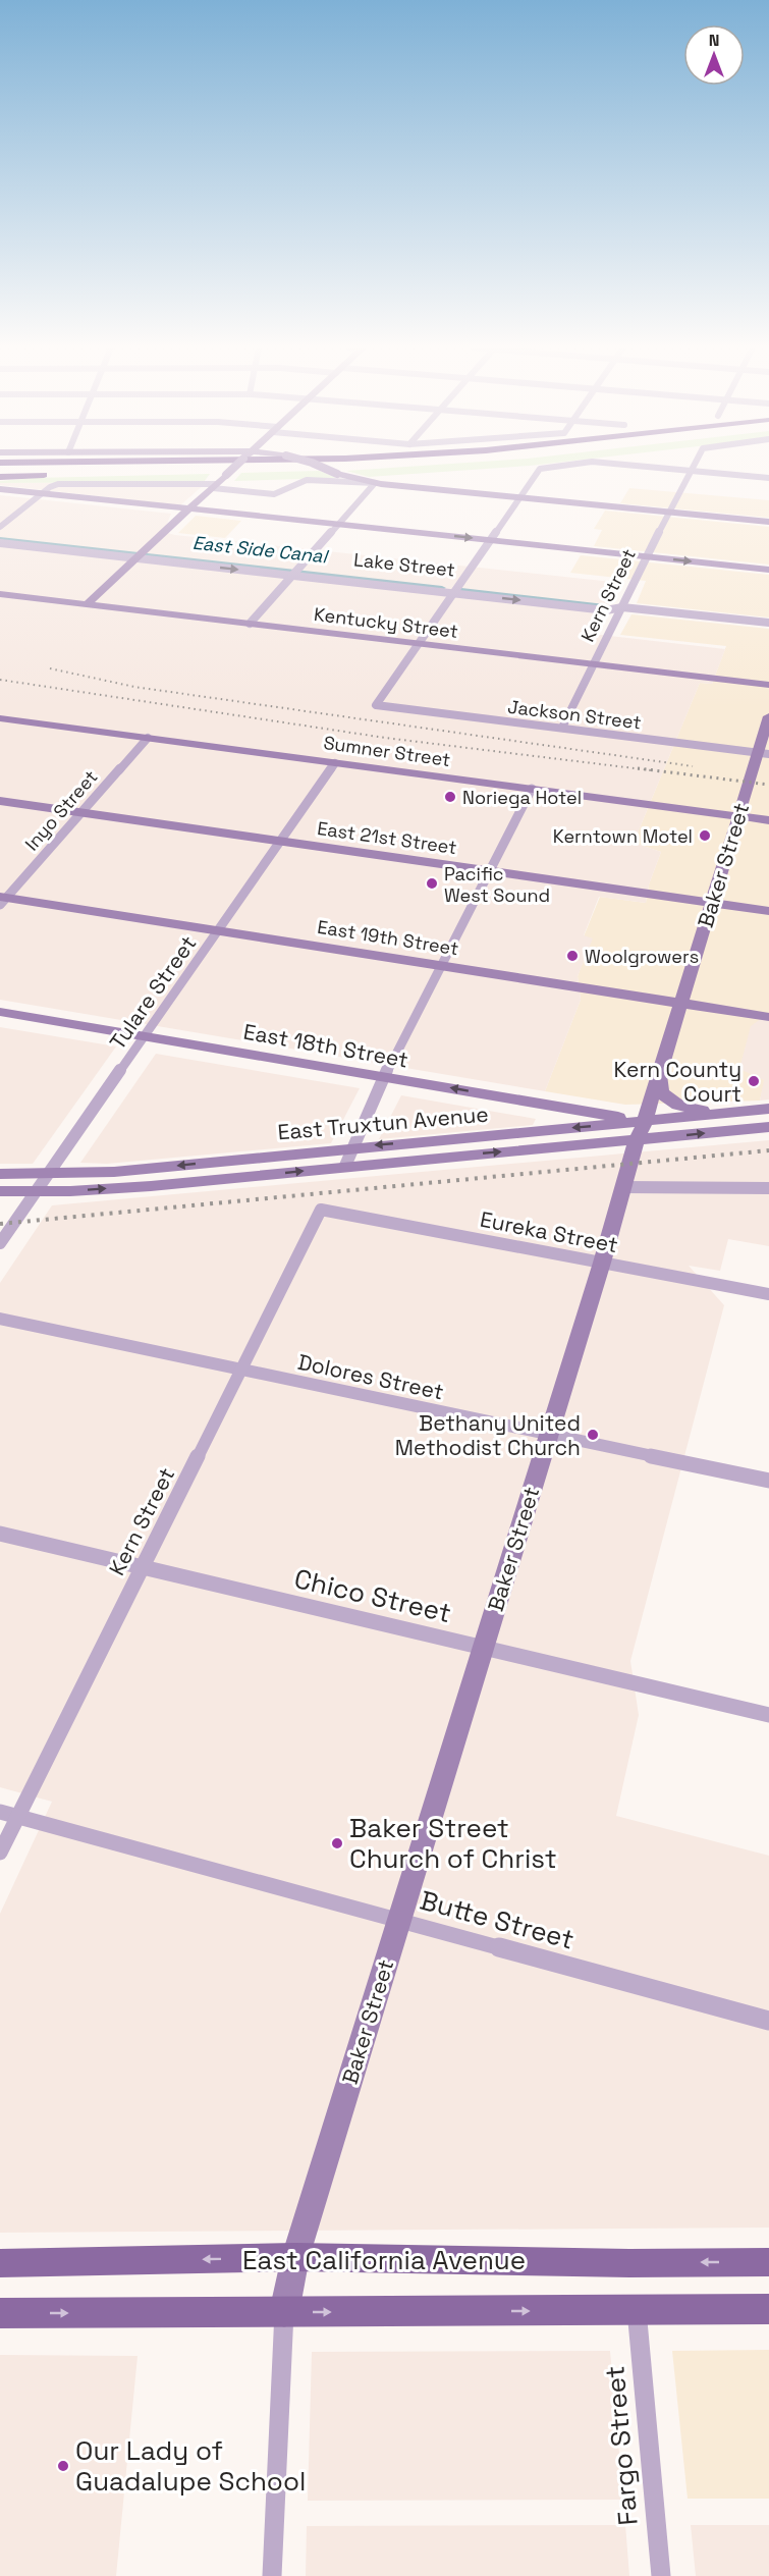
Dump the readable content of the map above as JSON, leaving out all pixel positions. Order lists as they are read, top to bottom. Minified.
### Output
{"streets":{"main road":["East California Avenue"],"street":["Lake Street","Kern Street","Kentucky Street","Jackson Street","Sumner Street","Inyo Street","East 21st Street","Baker Street","East 19th Street","Tulare Street","East 18th Street","East Truxtun Avenue","Eureka Street","Dolores Street","Chico Street","Butte Street","Fargo Street"]},"crossings":[["Lake Street","Kern Street"],["Kern Street","Kentucky Street"],["Kern Street","Jackson Street"],["Kern Street","Eureka Street"],["Kern Street","Dolores Street"],["Kern Street","Chico Street"],["Kern Street","Butte Street"],["Kentucky Street","Jackson Street"],["Jackson Street","Baker Street"],["Sumner Street","Inyo Street"],["Sumner Street","Baker Street"],["Sumner Street","Tulare Street"],["Inyo Street","East 21st Street"],["Inyo Street","East 19th Street"],["East 21st Street","Baker Street"],["East 21st Street","Tulare Street"],["Baker Street","East 19th Street"],["Baker Street","East 18th Street"],["Baker Street","East Truxtun Avenue"],["Baker Street","Eureka Street"],["Baker Street","Dolores Street"],["Baker Street","Chico Street"],["Baker Street","Butte Street"],["Baker Street","East California Avenue"],["East 19th Street","Tulare Street"],["Tulare Street","East 18th Street"],["Tulare Street","East Truxtun Avenue"],["East 18th Street","East Truxtun Avenue"]],"one_way":["East 18th Street"],"water":["East Side Canal"],"places":["Noriega Hotel","Kerntown Motel","Pacific West Sound","Woolgrowers","Kern County Court","Bethany United Methodist Church","Baker Street Church of Christ","Our Lady of Guadalupe School"],"north":"top"}
